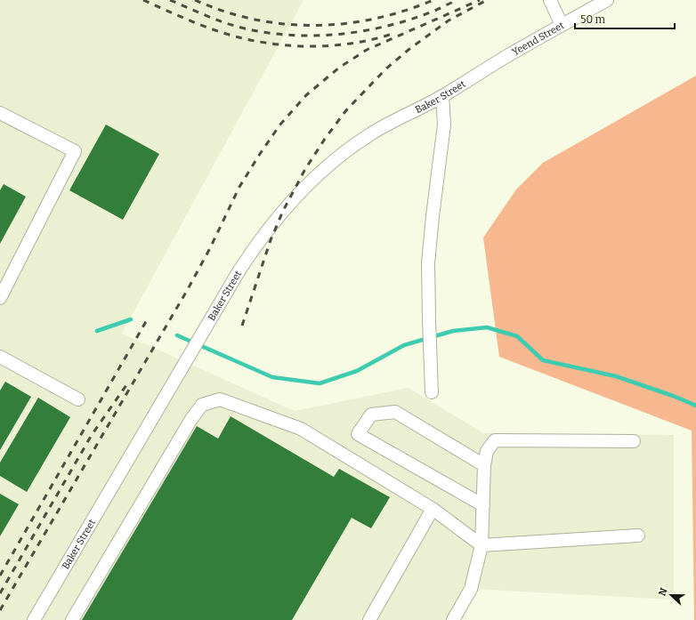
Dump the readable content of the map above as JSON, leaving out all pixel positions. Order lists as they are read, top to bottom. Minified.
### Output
{"streets":{"street":["Yeend Street","Baker Street"]},"crossings":[["Yeend Street","Baker Street"]],"scale_bar":"50 m","north":"left"}
